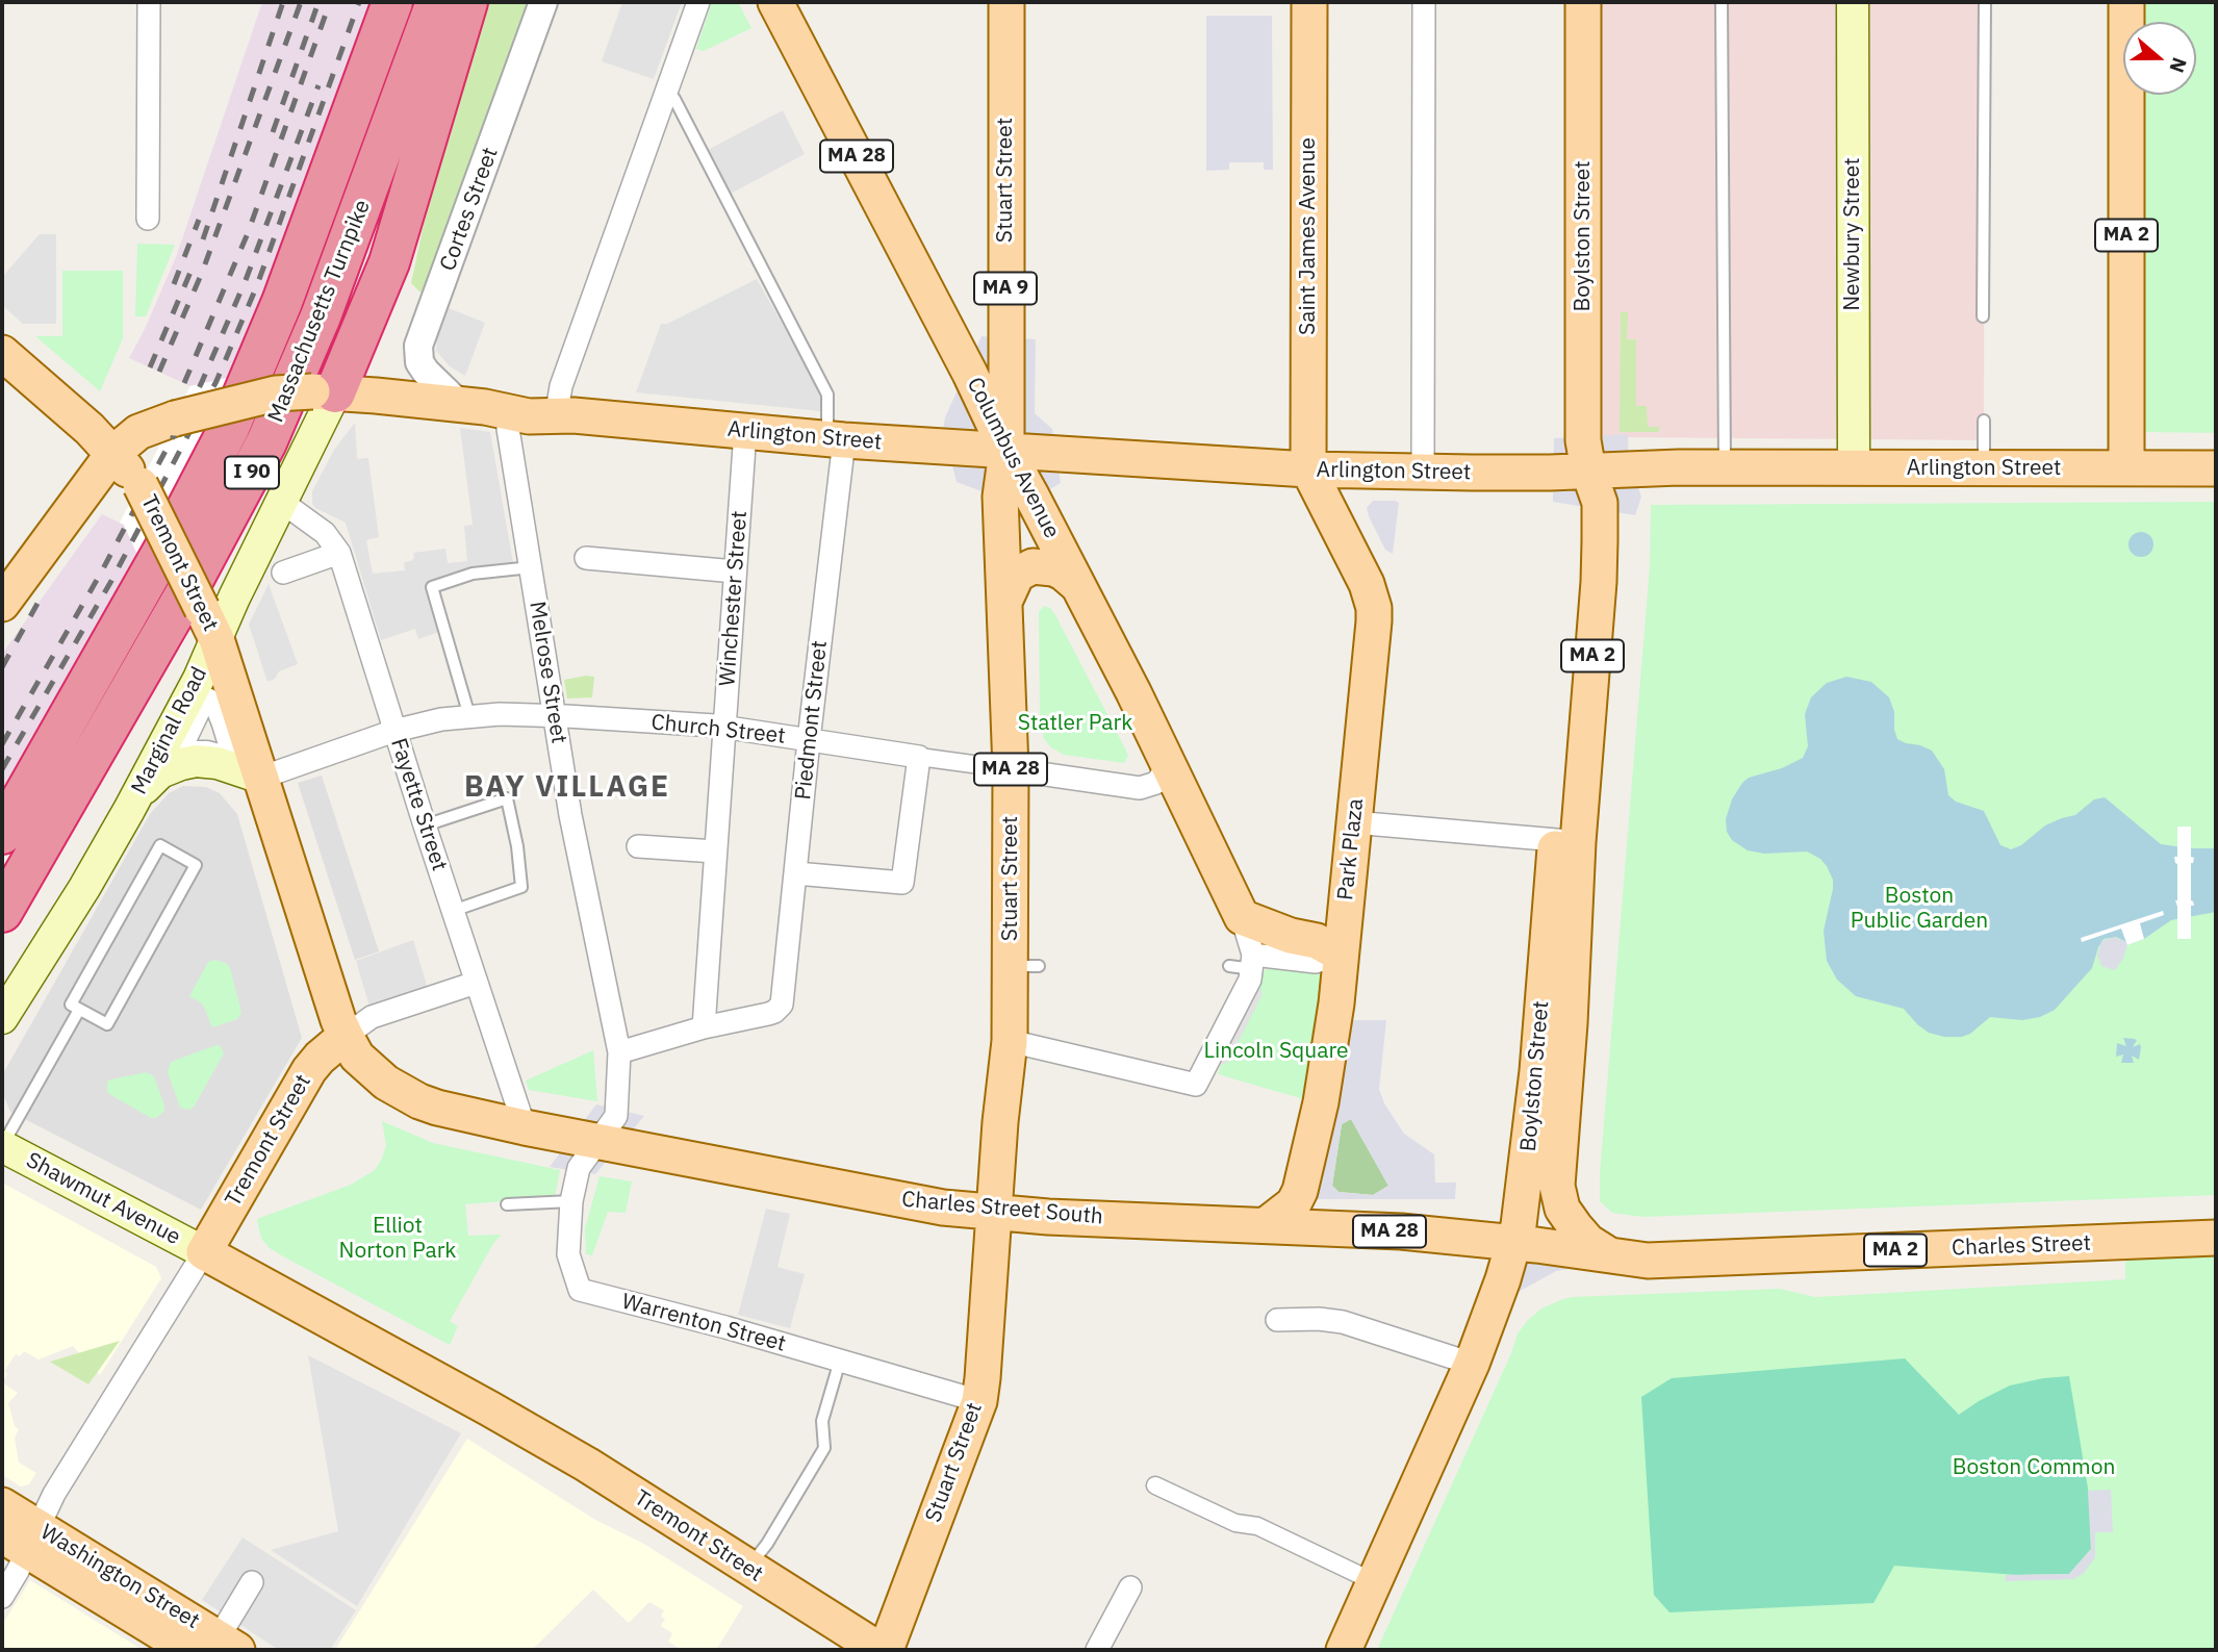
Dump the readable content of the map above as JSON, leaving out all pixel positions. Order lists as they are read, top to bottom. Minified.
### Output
{"streets":{"highway":["Massachusetts Turnpike","I 90"],"main road":["MA 28","Stuart Street","Newbury Street","MA 2","Saint James Avenue","Boylston Street","MA 9","Arlington Street","Columbus Avenue","Tremont Street","Marginal Road","Park Plaza","Shawmut Avenue","Charles Street South","Charles Street","Washington Street"],"street":["Cortes Street","Winchester Street","Melrose Street","Piedmont Street","Church Street","Fayette Street","Warrenton Street"]},"crossings":[["MA 28","Stuart Street"],["MA 28","Charles Street South"],["Stuart Street","Arlington Street"],["Stuart Street","Columbus Avenue"],["Stuart Street","Church Street"],["Stuart Street","Charles Street South"],["Stuart Street","Warrenton Street"],["Cortes Street","Arlington Street"],["Cortes Street","Melrose Street"],["Newbury Street","Arlington Street"],["MA 2","Arlington Street"],["Saint James Avenue","Arlington Street"],["Saint James Avenue","Park Plaza"],["Boylston Street","Arlington Street"],["Boylston Street","Charles Street South"],["Boylston Street","Charles Street"],["Arlington Street","Columbus Avenue"],["Arlington Street","Tremont Street"],["Arlington Street","Winchester Street"],["Arlington Street","Melrose Street"],["Arlington Street","Piedmont Street"],["Arlington Street","Marginal Road"],["Arlington Street","Park Plaza"],["Columbus Avenue","Church Street"],["Tremont Street","Church Street"],["Tremont Street","Marginal Road"],["Tremont Street","Shawmut Avenue"],["Tremont Street","Charles Street South"],["Winchester Street","Piedmont Street"],["Winchester Street","Church Street"],["Melrose Street","Church Street"],["Melrose Street","Charles Street South"],["Melrose Street","Warrenton Street"],["Piedmont Street","Church Street"],["Church Street","Fayette Street"],["Marginal Road","Fayette Street"],["Fayette Street","Charles Street South"],["Park Plaza","Charles Street South"],["Charles Street South","Charles Street"],["Charles Street South","Warrenton Street"]],"districts":["BAY VILLAGE"],"parks":["Statler Park","Boston Public Garden","Lincoln Square","Elliot Norton Park","Boston Common"],"north":"right"}
